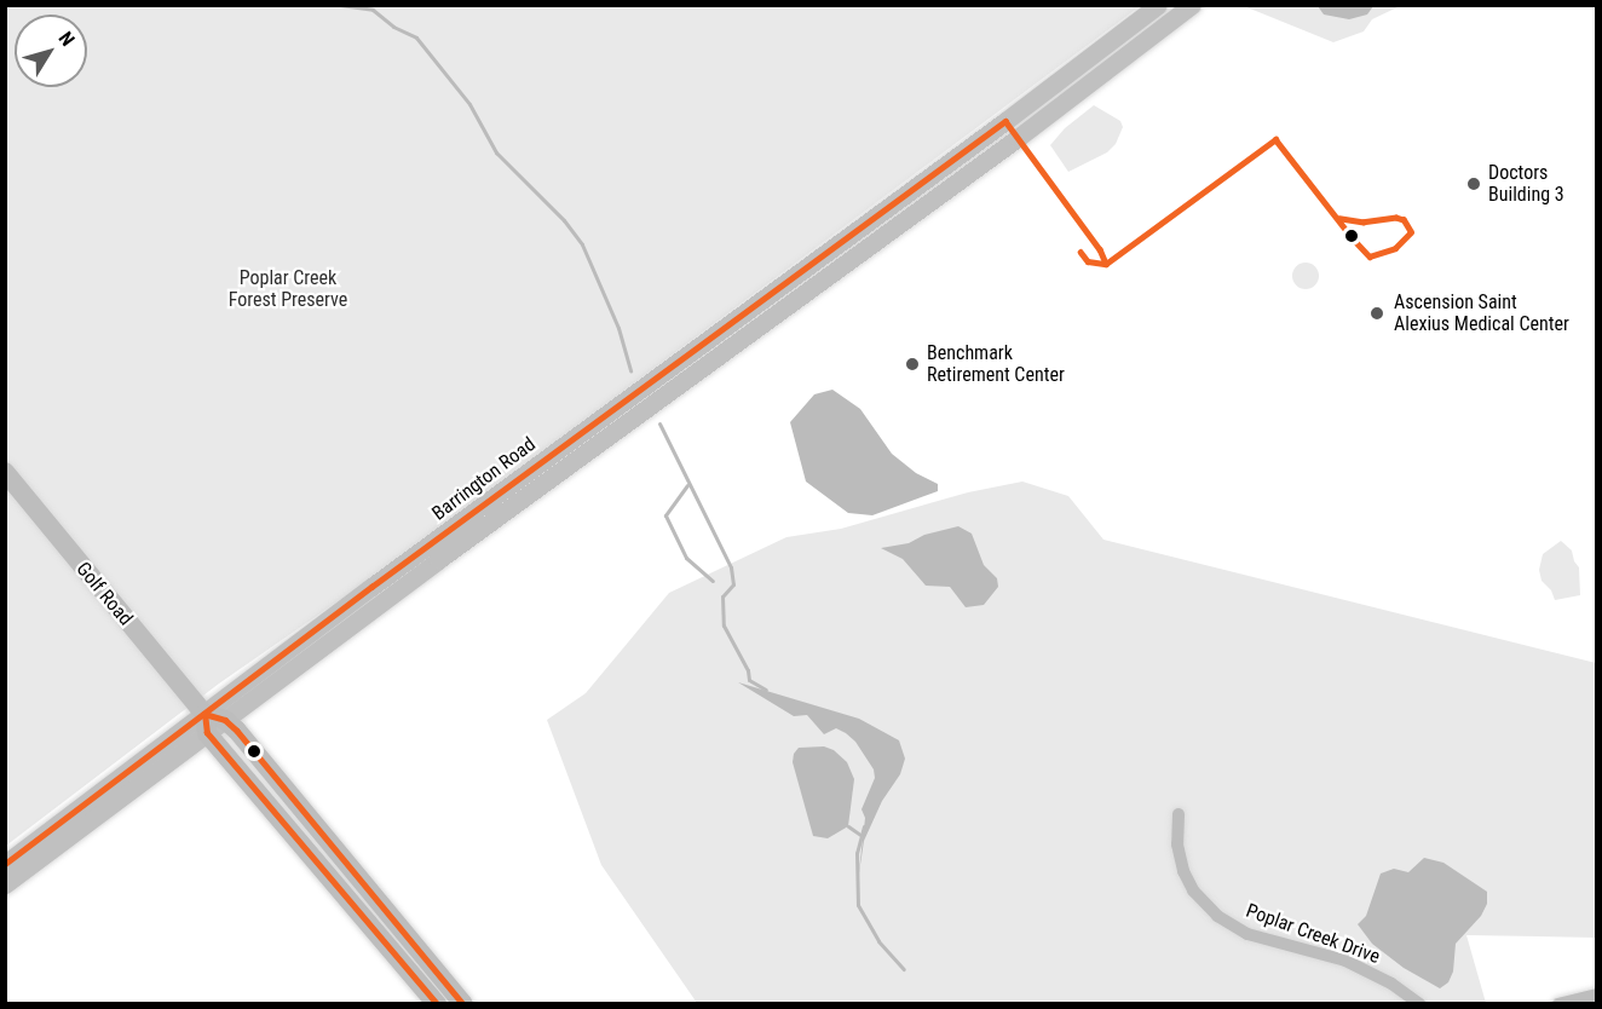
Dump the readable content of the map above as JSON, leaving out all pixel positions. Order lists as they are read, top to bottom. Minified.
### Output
{"streets":{"main road":["Barrington Road","Golf Road"],"street":["Poplar Creek Drive"]},"crossings":[["Barrington Road","Golf Road"]],"parks":["Poplar Creek Forest Preserve"],"places":["Doctors Building 3","Ascension Saint Alexius Medical Center","Benchmark Retirement Center"],"north":"top right"}
